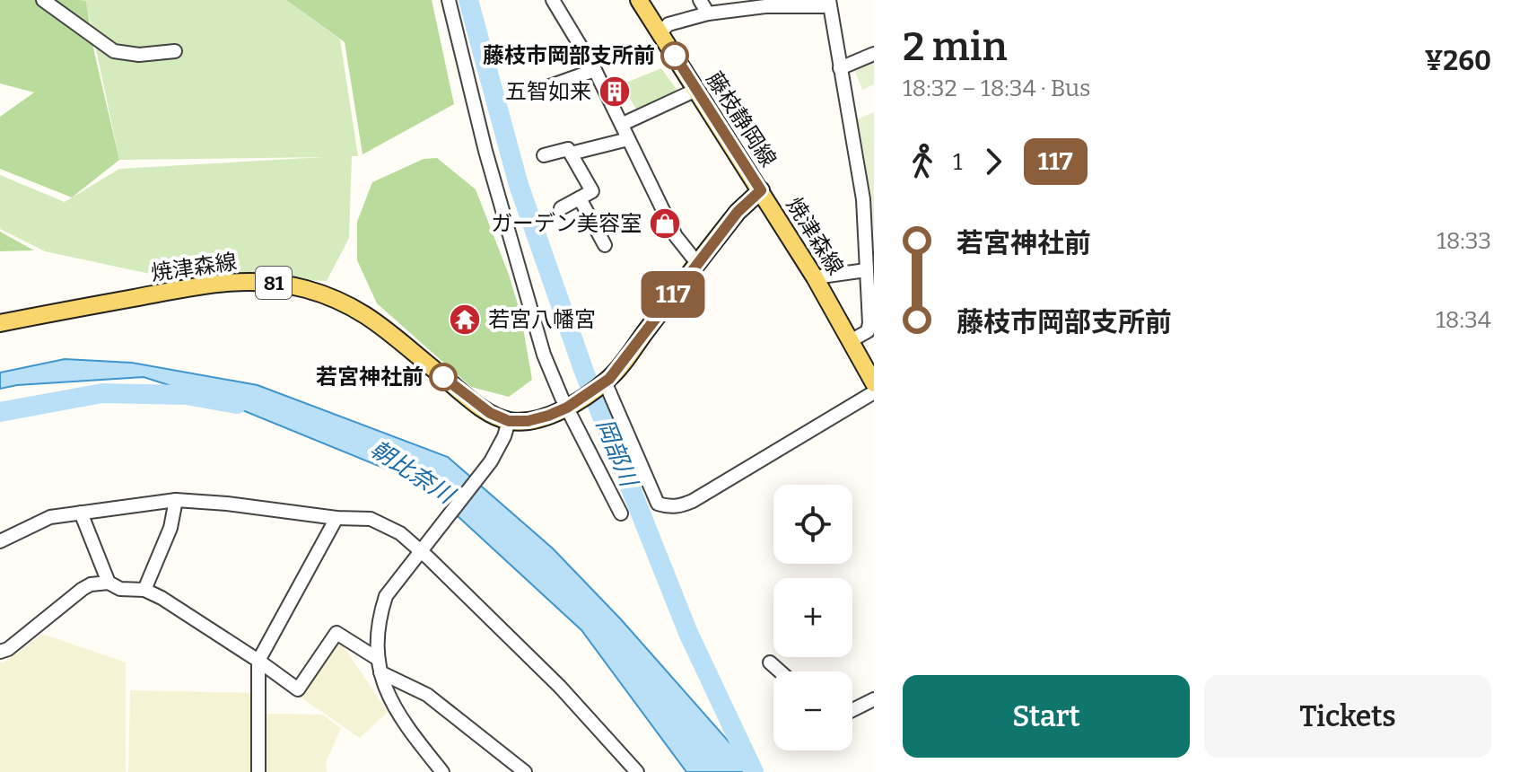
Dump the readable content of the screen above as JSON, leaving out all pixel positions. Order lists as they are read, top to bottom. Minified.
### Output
{"streets":{"main road":["藤枝静岡線","焼津森線","81"]},"crossings":[["藤枝静岡線","焼津森線"]],"water":["岡部川","朝比奈川"],"places":{"other":["藤枝市岡部支所前","若宮神社前"],"building":["五智如来"],"shop":["ガーデン美容室"],"temple":["若宮八幡宮"]},"lines":["bus line 117"],"page":{"on_map":"117","heading":["2 min","18:32 – 18:34 · Bus","¥260"],"legs":["1","117"],"list":[{"name":"若宮神社前","value":"18:33"},{"name":"藤枝市岡部支所前","value":"18:34"}],"map_buttons":["+","−"],"buttons":["Start","Tickets"]}}
